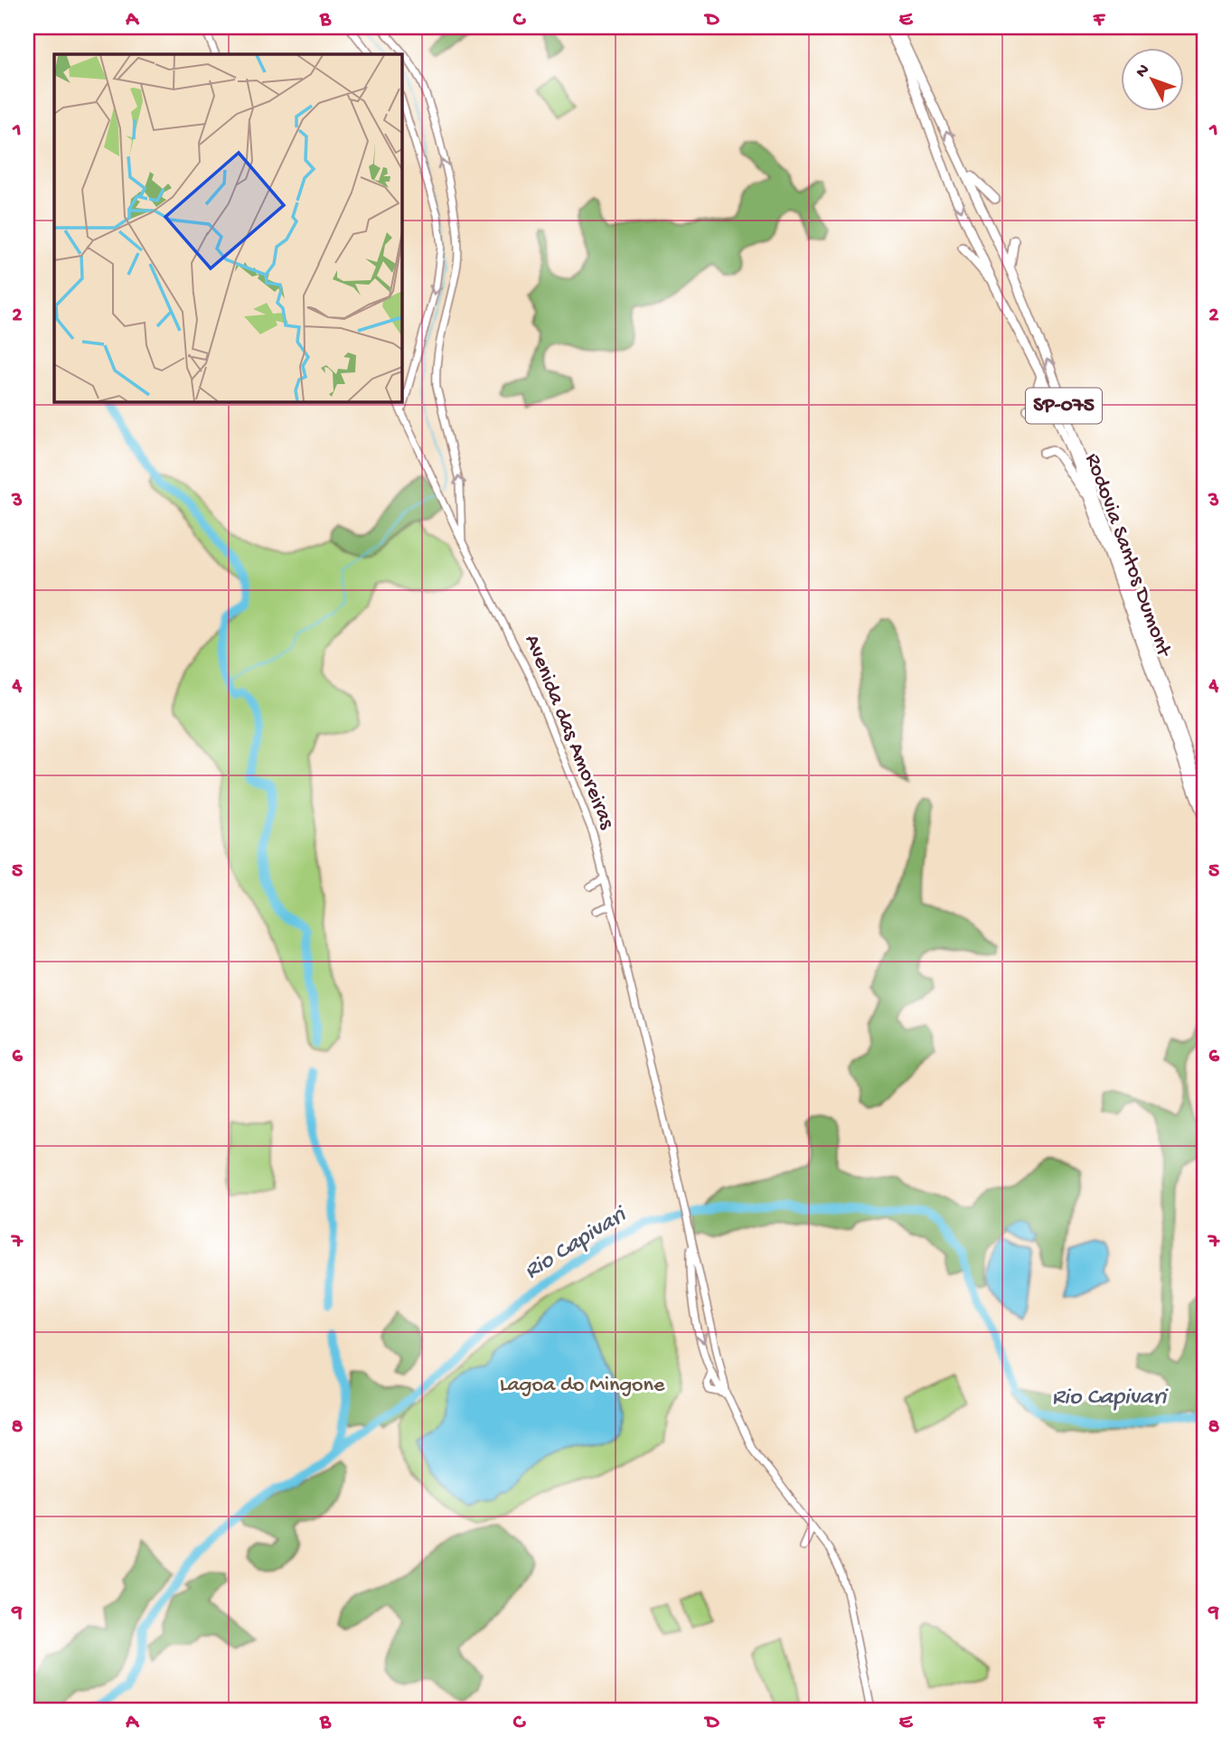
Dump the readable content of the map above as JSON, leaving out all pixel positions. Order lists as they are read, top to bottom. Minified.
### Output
{"streets":{"highway":["SP-075","Rodovia Santos Dumont"],"main road":["Avenida das Amoreiras"]},"water":["Rio Capivari"],"parks":["Lagoa do Mingone"],"north":"top left","grid":{"columns":["A","B","C","D","E","F"],"rows":["1","2","3","4","5","6","7","8","9"]}}
